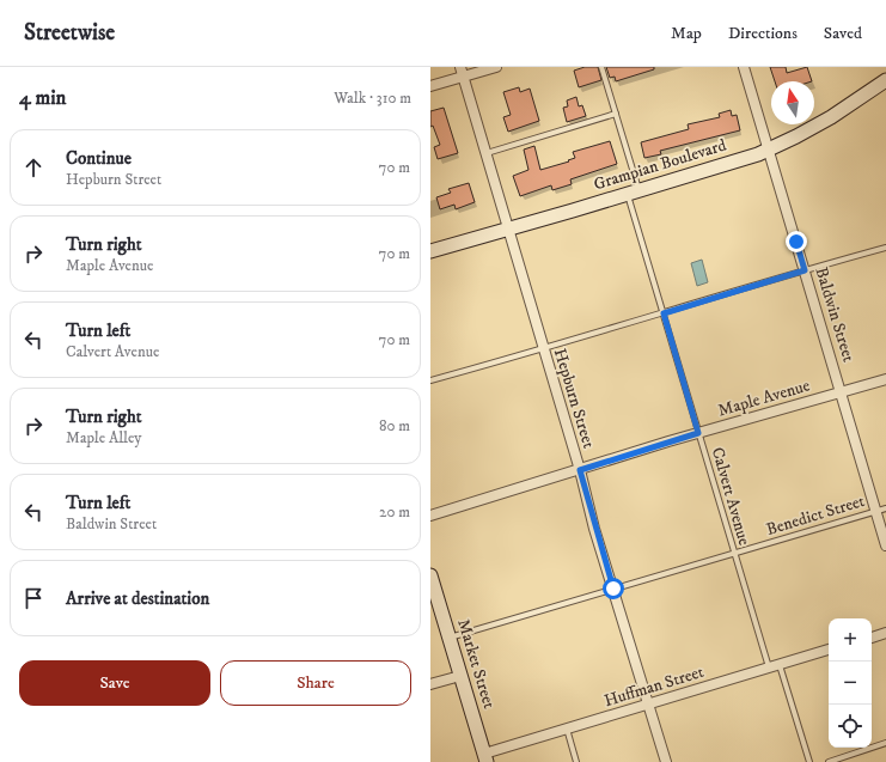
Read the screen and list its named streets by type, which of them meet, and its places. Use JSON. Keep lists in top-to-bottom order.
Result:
{
  "streets": {
    "street": [
      "Grampian Boulevard",
      "Baldwin Street",
      "Hepburn Street",
      "Maple Avenue",
      "Market Street",
      "Huffman Street"
    ],
    "lane": ["Calvert Avenue", "Benedict Street"]
  },
  "crossings": [
    ["Grampian Boulevard", "Baldwin Street"],
    ["Grampian Boulevard", "Hepburn Street"],
    ["Grampian Boulevard", "Calvert Avenue"],
    ["Baldwin Street", "Maple Avenue"],
    ["Baldwin Street", "Benedict Street"],
    ["Hepburn Street", "Maple Avenue"],
    ["Hepburn Street", "Benedict Street"],
    ["Hepburn Street", "Huffman Street"],
    ["Maple Avenue", "Calvert Avenue"],
    ["Calvert Avenue", "Benedict Street"],
    ["Calvert Avenue", "Huffman Street"],
    ["Benedict Street", "Market Street"],
    ["Market Street", "Huffman Street"]
  ],
  "north": "top",
  "page": {
    "header": "Streetwise",
    "nav": ["Map", "Directions", "Saved"],
    "heading": ["4 min", "Walk · 310 m"],
    "list": [
      ["Continue", "Hepburn Street", "70 m"],
      ["Turn right", "Maple Avenue", "70 m"],
      ["Turn left", "Calvert Avenue", "70 m"],
      ["Turn right", "Maple Alley", "80 m"],
      ["Turn left", "Baldwin Street", "20 m"],
      "Arrive at destination"
    ],
    "map_buttons": ["+", "−"],
    "buttons": ["Save", "Share"]
  }
}
